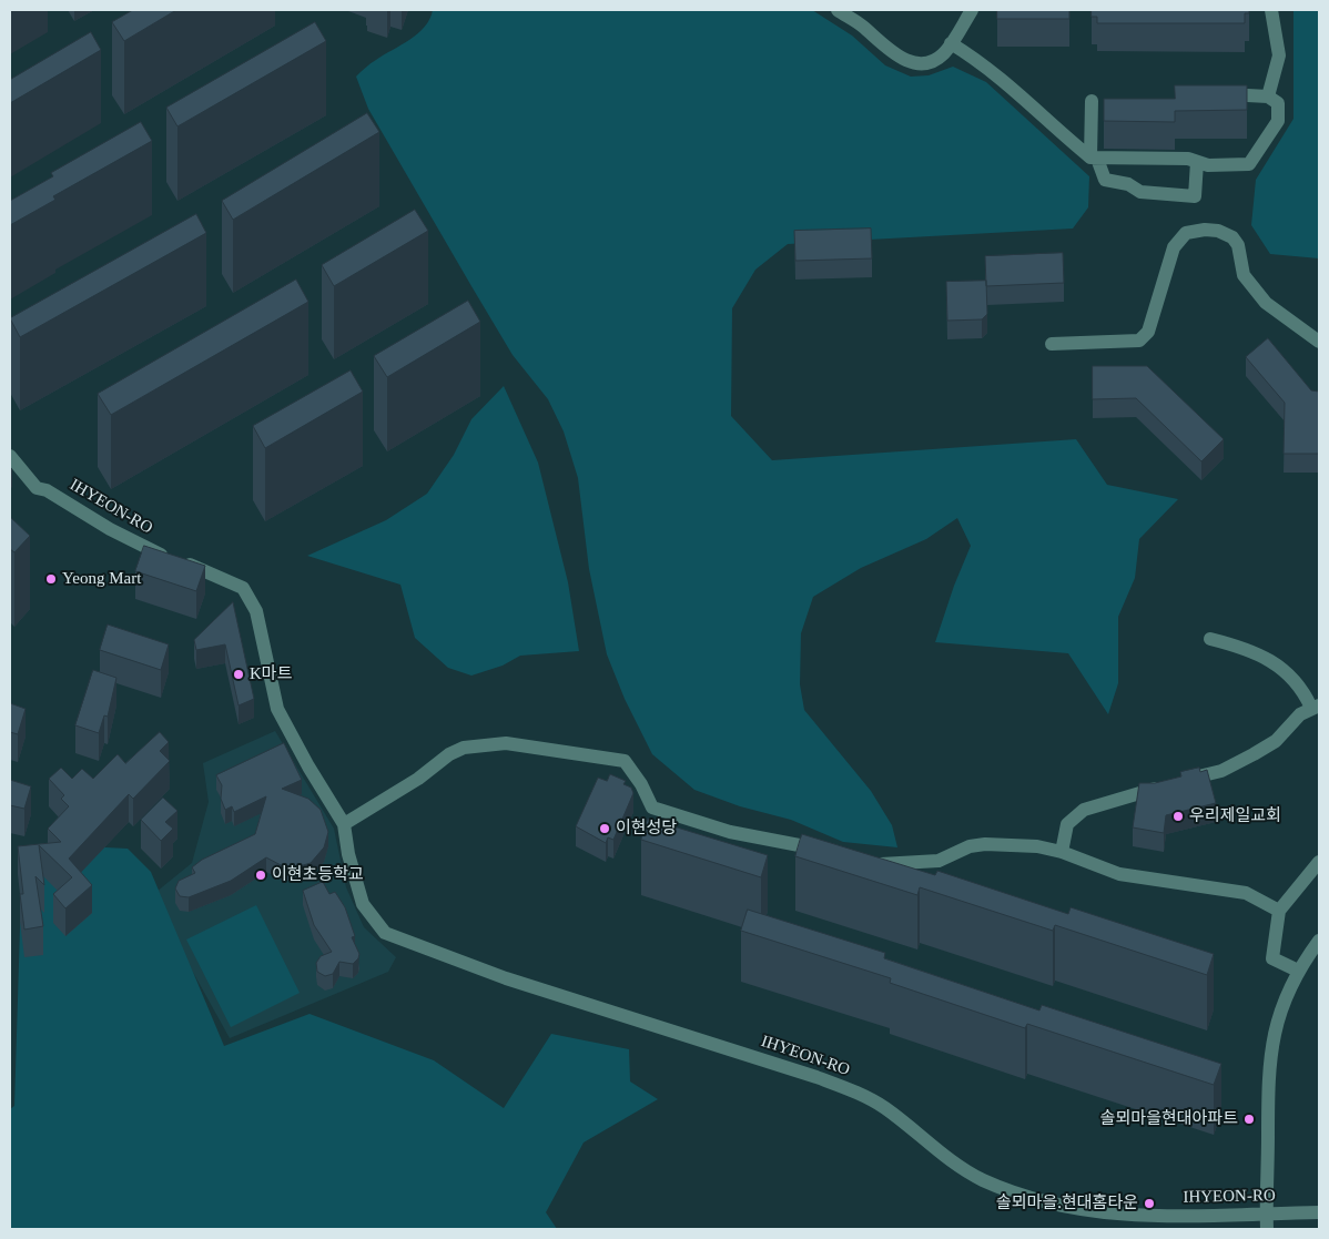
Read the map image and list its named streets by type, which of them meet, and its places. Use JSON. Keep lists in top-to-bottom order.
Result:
{
  "streets": {
    "street": ["IHYEON-RO"]
  },
  "places": [
    "Yeong Mart",
    "K마트",
    "우리제일교회",
    "이현성당",
    "이현초등학교",
    "솔뫼마을현대아파트",
    "솔뫼마을.현대홈타운"
  ]
}
